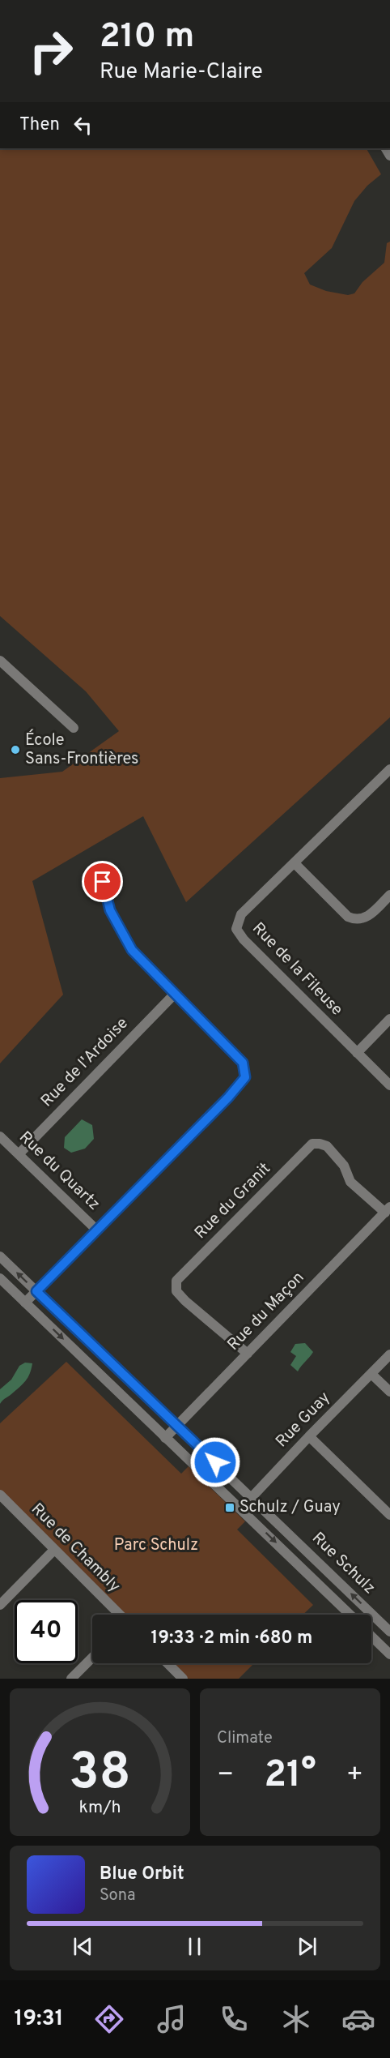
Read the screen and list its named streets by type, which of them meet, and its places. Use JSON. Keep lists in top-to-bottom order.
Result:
{
  "streets": {
    "street": [
      "Rue de la Fileuse",
      "Rue de l'Ardoise",
      "Rue du Quartz",
      "Rue du Granit",
      "Rue du Maçon",
      "Rue Guay",
      "Rue de Chambly",
      "Rue Schulz"
    ]
  },
  "crossings": [
    ["Rue de l'Ardoise", "Rue du Quartz"],
    ["Rue du Granit", "Rue du Maçon"],
    ["Rue du Maçon", "Rue Schulz"],
    ["Rue Guay", "Rue Schulz"]
  ],
  "parks": ["Parc Schulz"],
  "places": {
    "other": ["École Sans-Frontières"],
    "transit": ["Schulz / Guay"]
  },
  "page": {
    "turn": ["210 m", "Rue Marie-Claire"],
    "then": "Then",
    "limit": "40",
    "trip": "19:33 · 2 min · 680 m",
    "tile": "Climate",
    "heat": ["−", "21°", "+"],
    "song": ["Blue Orbit", "Sona"],
    "tabs": "19:31",
    "gauge": ["38", "km/h"]
  }
}
